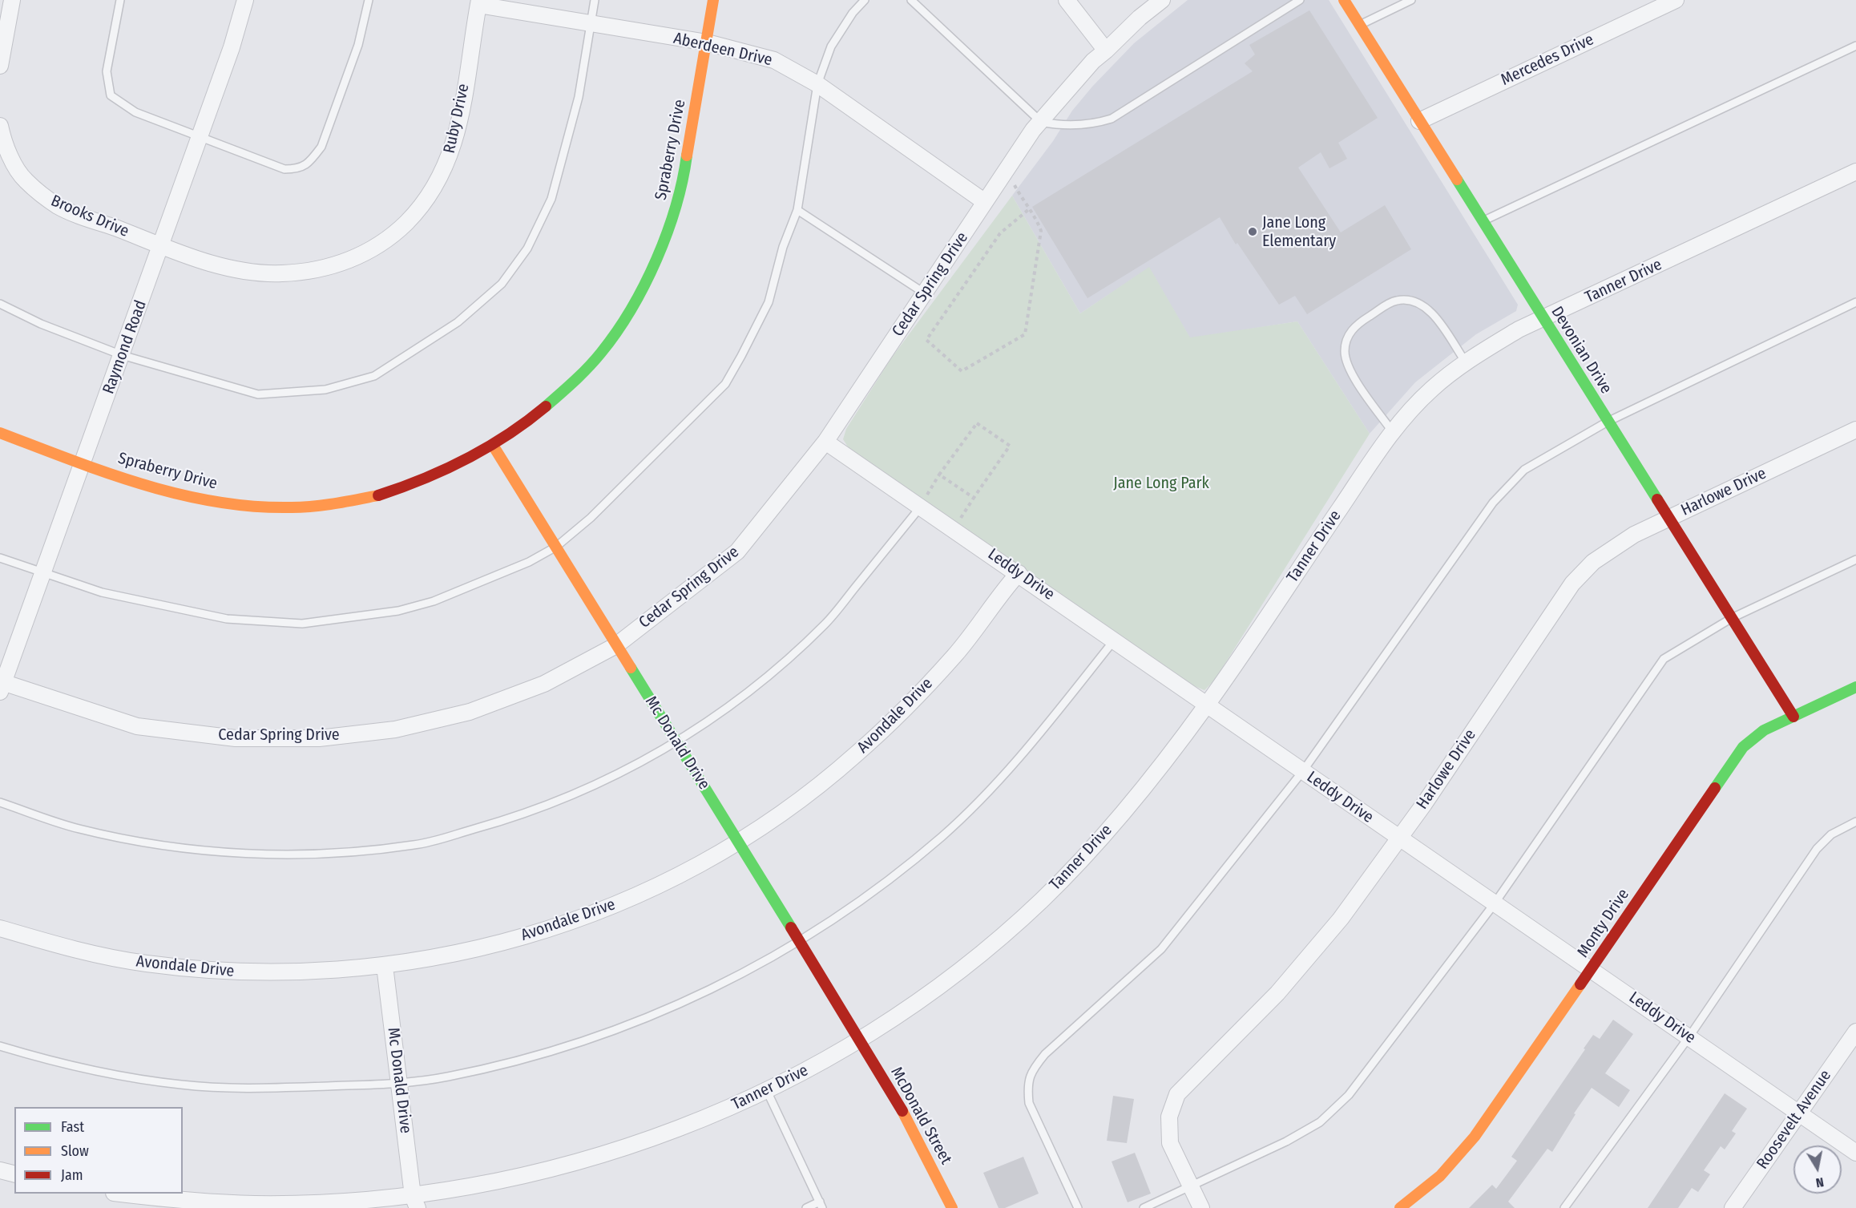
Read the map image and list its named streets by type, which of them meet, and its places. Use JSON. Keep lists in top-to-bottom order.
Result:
{
  "streets": {
    "street": [
      "Aberdeen Drive",
      "Mercedes Drive",
      "Ruby Drive",
      "Spraberry Drive",
      "Brooks Drive",
      "Tanner Drive",
      "Cedar Spring Drive",
      "Raymond Road",
      "Devonian Drive",
      "Harlowe Drive",
      "Leddy Drive",
      "Avondale Drive",
      "Mc Donald Drive",
      "Monty Drive",
      "McDonald Street",
      "Roosevelt Avenue"
    ]
  },
  "crossings": [
    ["Aberdeen Drive", "Ruby Drive"],
    ["Aberdeen Drive", "Spraberry Drive"],
    ["Aberdeen Drive", "Cedar Spring Drive"],
    ["Mercedes Drive", "Devonian Drive"],
    ["Ruby Drive", "Brooks Drive"],
    ["Ruby Drive", "Raymond Road"],
    ["Spraberry Drive", "Raymond Road"],
    ["Spraberry Drive", "Mc Donald Drive"],
    ["Brooks Drive", "Raymond Road"],
    ["Tanner Drive", "Devonian Drive"],
    ["Tanner Drive", "Leddy Drive"],
    ["Tanner Drive", "Mc Donald Drive"],
    ["Tanner Drive", "McDonald Street"],
    ["Cedar Spring Drive", "Raymond Road"],
    ["Cedar Spring Drive", "Leddy Drive"],
    ["Cedar Spring Drive", "Mc Donald Drive"],
    ["Devonian Drive", "Harlowe Drive"],
    ["Devonian Drive", "Monty Drive"],
    ["Harlowe Drive", "Leddy Drive"],
    ["Leddy Drive", "Avondale Drive"],
    ["Leddy Drive", "Monty Drive"],
    ["Leddy Drive", "Roosevelt Avenue"],
    ["Avondale Drive", "Mc Donald Drive"],
    ["Mc Donald Drive", "McDonald Street"]
  ],
  "parks": ["Jane Long Park"],
  "places": ["Jane Long Elementary"],
  "legend": ["Fast", "Slow", "Jam"],
  "north": "bottom"
}
